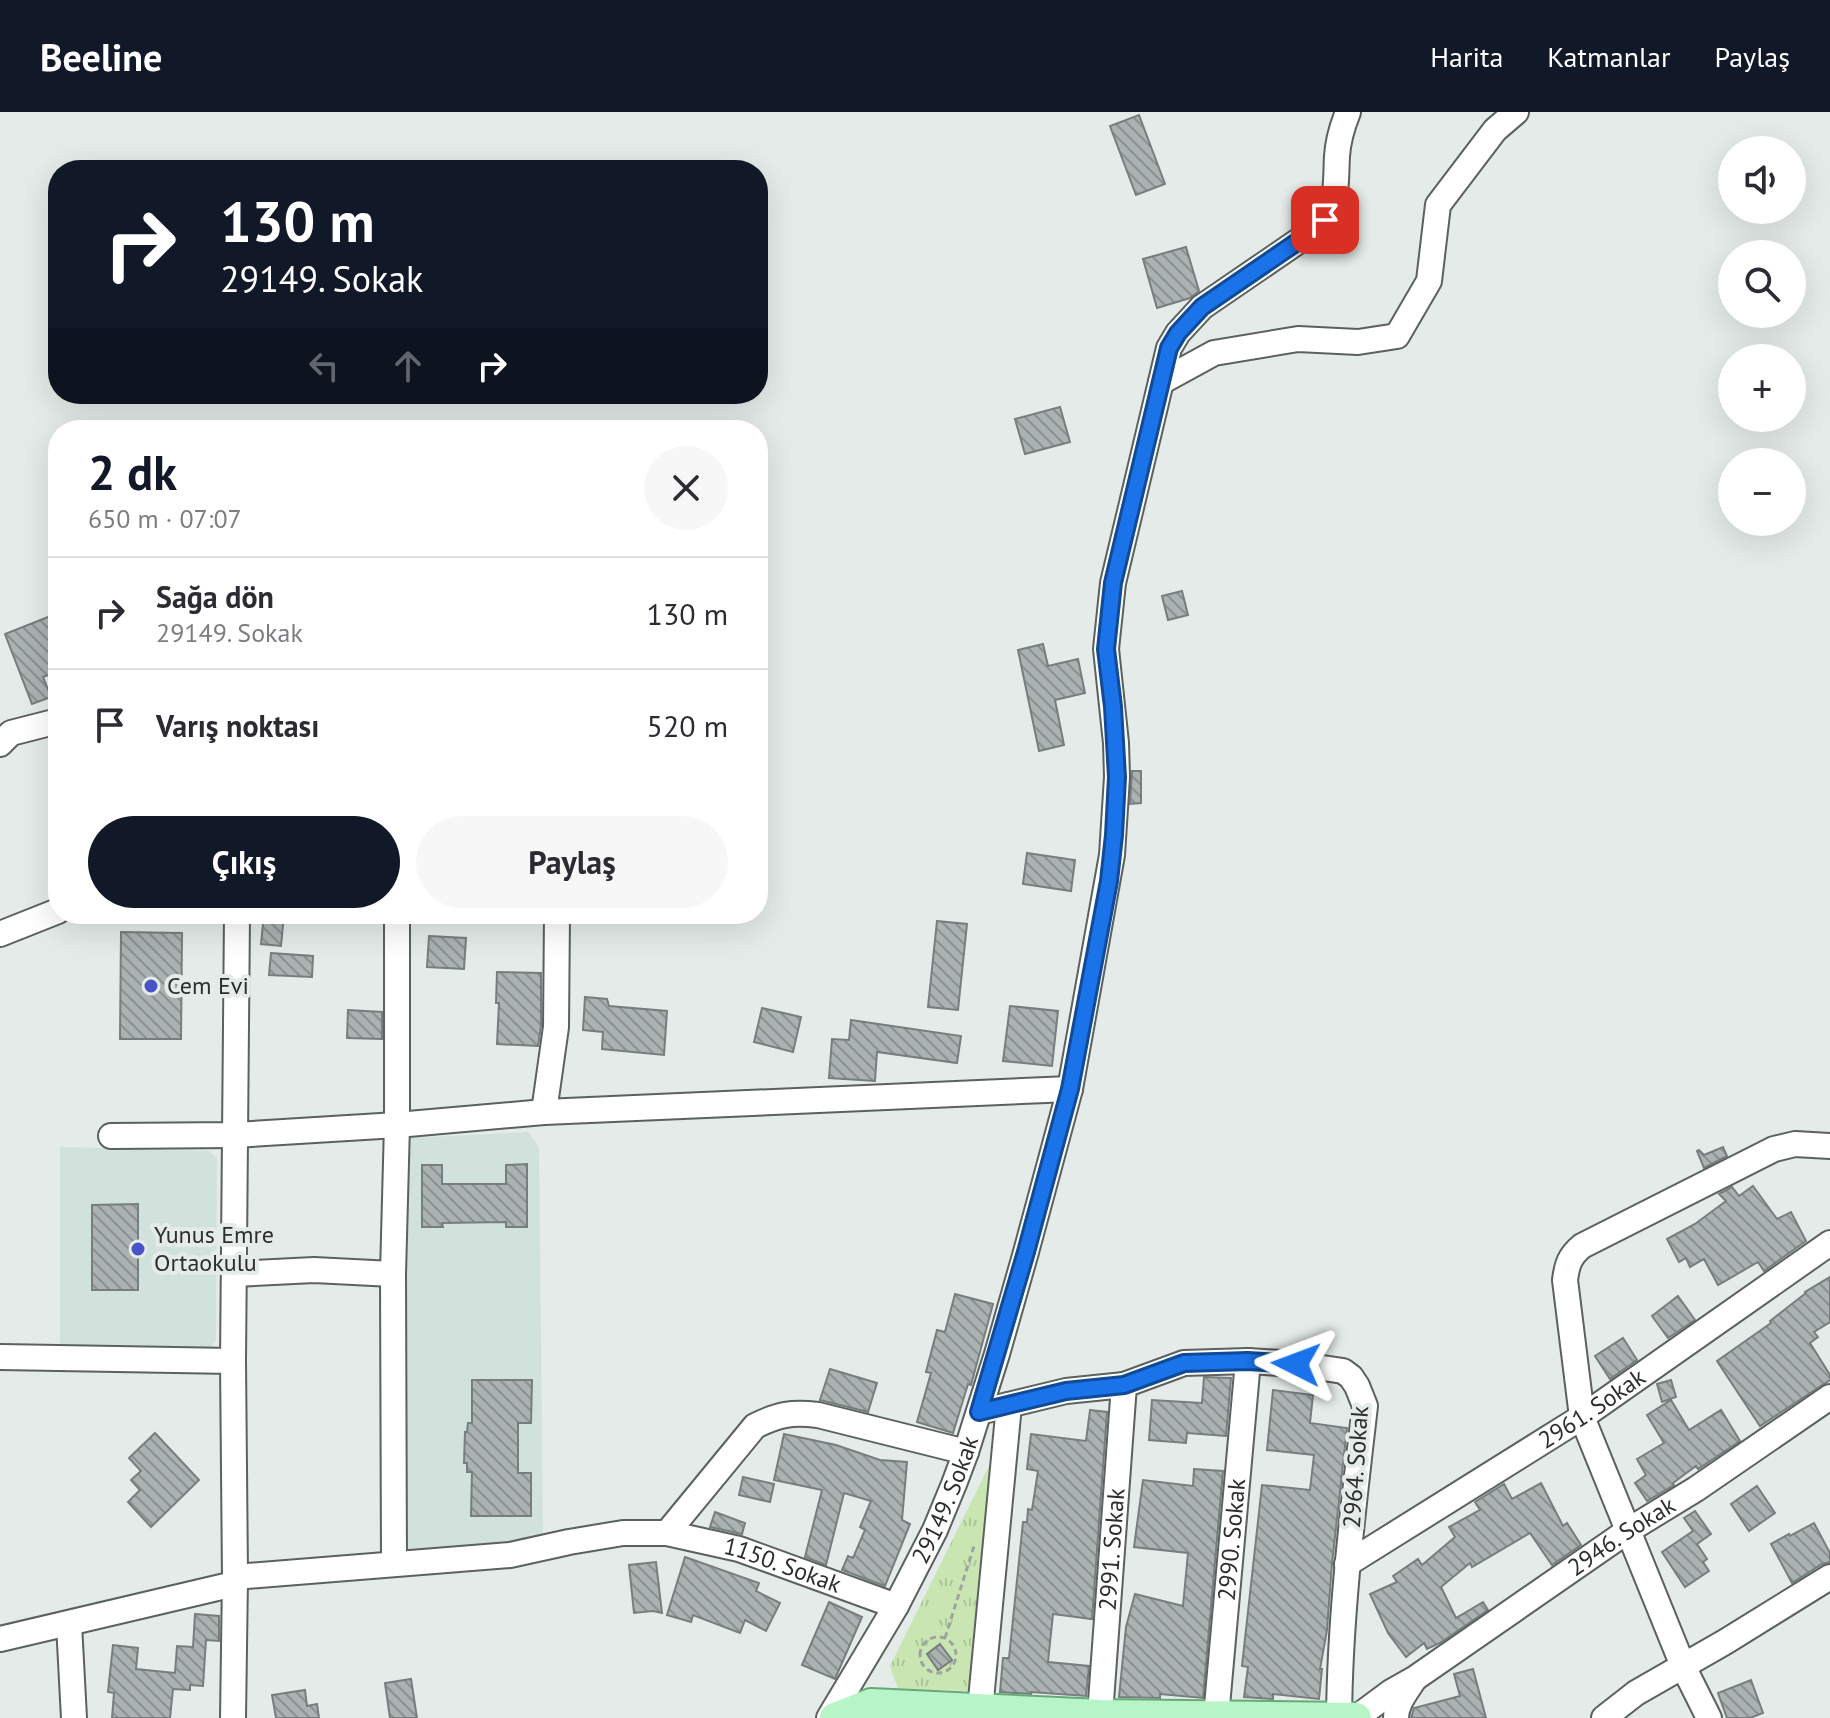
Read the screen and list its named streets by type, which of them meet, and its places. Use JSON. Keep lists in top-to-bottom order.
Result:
{
  "streets": {
    "street": [
      "2961. Sokak",
      "2964. Sokak",
      "29149. Sokak",
      "2946. Sokak",
      "2990. Sokak",
      "2991. Sokak",
      "1150. Sokak"
    ]
  },
  "crossings": [
    ["2961. Sokak", "2964. Sokak"],
    ["2964. Sokak", "29149. Sokak"],
    ["2964. Sokak", "2990. Sokak"],
    ["2964. Sokak", "2991. Sokak"],
    ["29149. Sokak", "1150. Sokak"]
  ],
  "places": ["Cem Evi", "Yunus Emre Ortaokulu"],
  "page": {
    "header": "Beeline",
    "nav": ["Harita", "Katmanlar", "Paylaş"],
    "map_buttons": ["+", "−"],
    "turn": ["130 m", "29149. Sokak"],
    "heading": ["2 dk", "650 m · 07:07"],
    "list": [
      {
        "name": "Sağa dön",
        "note": "29149. Sokak",
        "value": "130 m"
      },
      {
        "name": "Varış noktası",
        "value": "520 m"
      }
    ],
    "buttons": ["Çıkış", "Paylaş"]
  }
}
